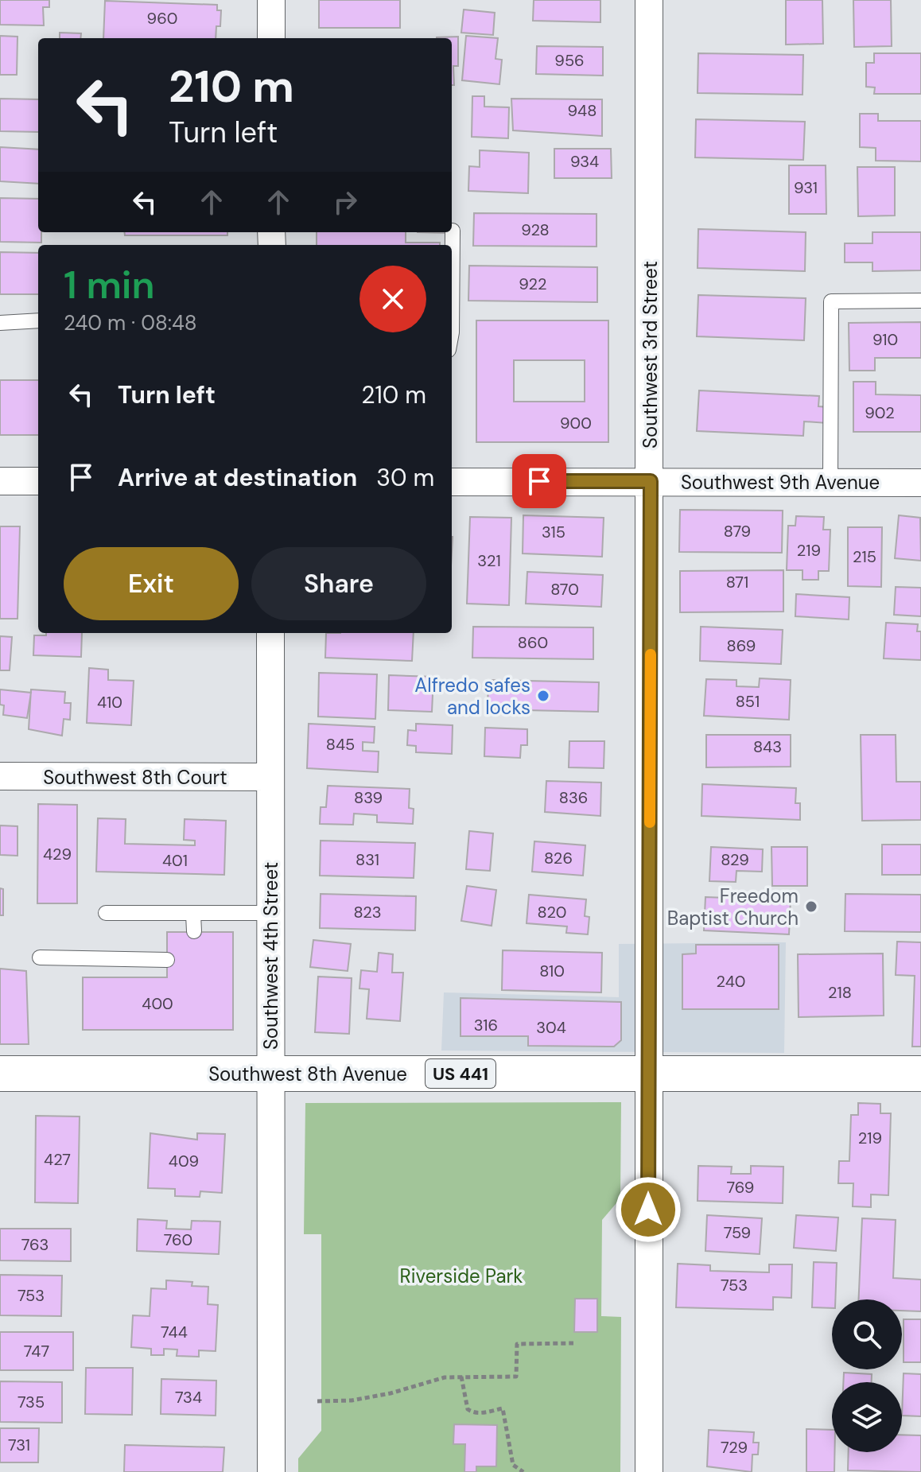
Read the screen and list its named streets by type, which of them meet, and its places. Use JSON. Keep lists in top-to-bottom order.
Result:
{
  "streets": {
    "main road": ["Southwest 8th Avenue", "US 441"],
    "street": [
      "Southwest 3rd Street",
      "Southwest 9th Avenue",
      "Southwest 8th Court",
      "Southwest 4th Street"
    ]
  },
  "crossings": [
    ["Southwest 3rd Street", "Southwest 9th Avenue"],
    ["Southwest 3rd Street", "Southwest 8th Avenue"],
    ["Southwest 8th Court", "Southwest 4th Street"],
    ["Southwest 4th Street", "Southwest 8th Avenue"]
  ],
  "parks": ["Riverside Park"],
  "places": ["Alfredo safes and locks", "Freedom Baptist Church"],
  "house_numbers": [
    "960",
    "956",
    "948",
    "934",
    "931",
    "928",
    "922",
    "910",
    "902",
    "900",
    "879",
    "315",
    "219",
    "215",
    "321",
    "871",
    "870",
    "860",
    "869",
    "851",
    "410",
    "845",
    "843",
    "839",
    "836",
    "429",
    "826",
    "831",
    "829",
    "401",
    "823",
    "820",
    "810",
    "240",
    "218",
    "400",
    "316",
    "304",
    "219",
    "427",
    "409",
    "769",
    "759",
    "760",
    "763",
    "753",
    "753",
    "744",
    "747",
    "734",
    "735",
    "731",
    "729"
  ],
  "page": {
    "turn": ["210 m", "Turn left"],
    "heading": ["1 min", "240 m · 08:48"],
    "list": [
      {
        "name": "Turn left",
        "value": "210 m"
      },
      {
        "name": "Arrive at destination",
        "value": "30 m"
      }
    ],
    "buttons": ["Exit", "Share"]
  }
}
